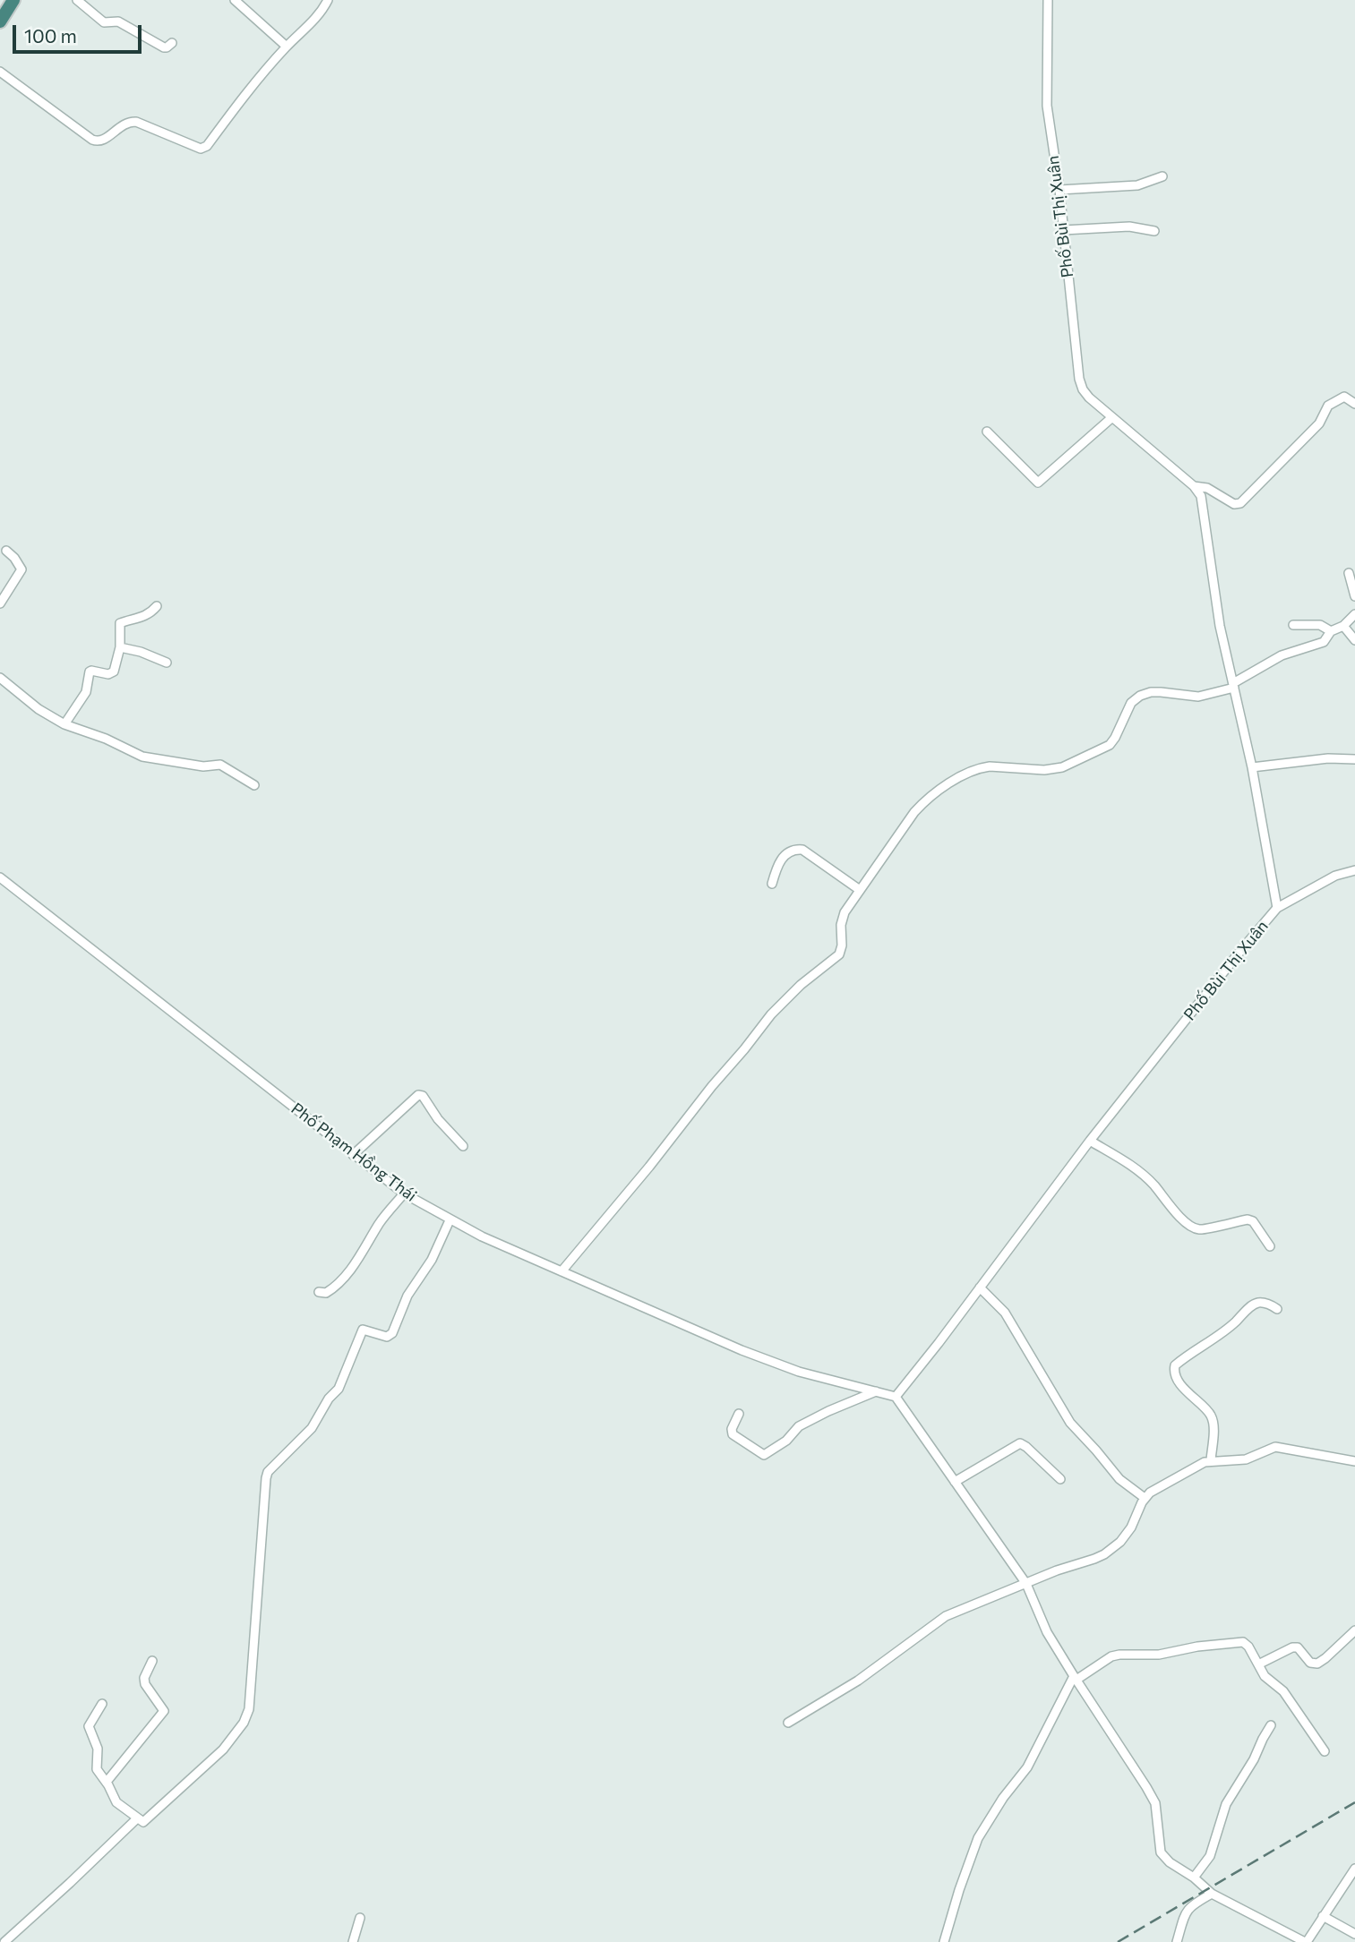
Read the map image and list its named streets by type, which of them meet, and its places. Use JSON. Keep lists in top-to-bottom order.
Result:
{
  "streets": {
    "street": ["Phố Bùi Thị Xuân", "Phố Phạm Hồng Thái"]
  },
  "crossings": [
    ["Phố Bùi Thị Xuân", "Phố Phạm Hồng Thái"]
  ],
  "scale_bar": "100 m"
}
